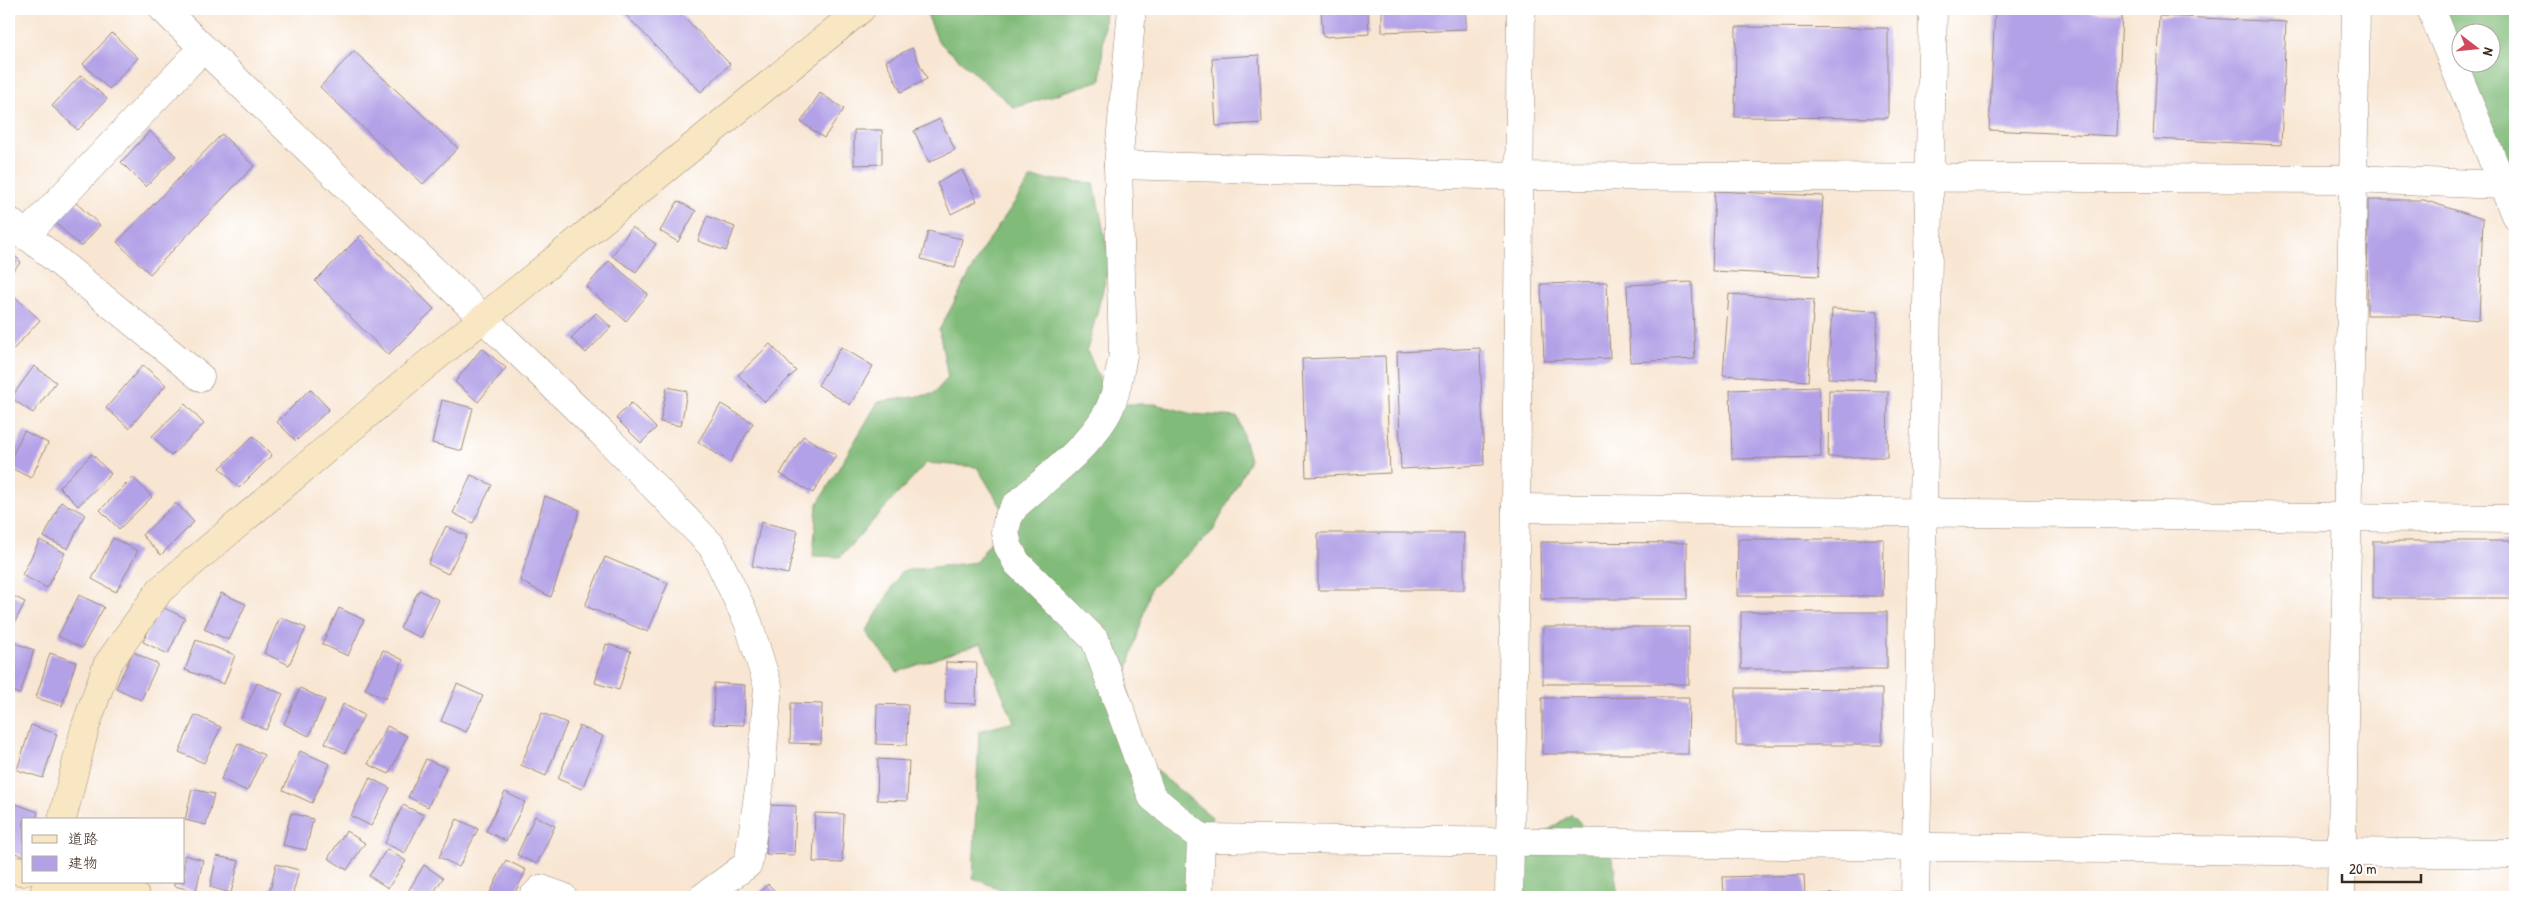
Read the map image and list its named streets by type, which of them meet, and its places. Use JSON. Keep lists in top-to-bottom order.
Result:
{
  "legend": ["道路", "建物"],
  "scale_bar": "20 m",
  "north": "right"
}
